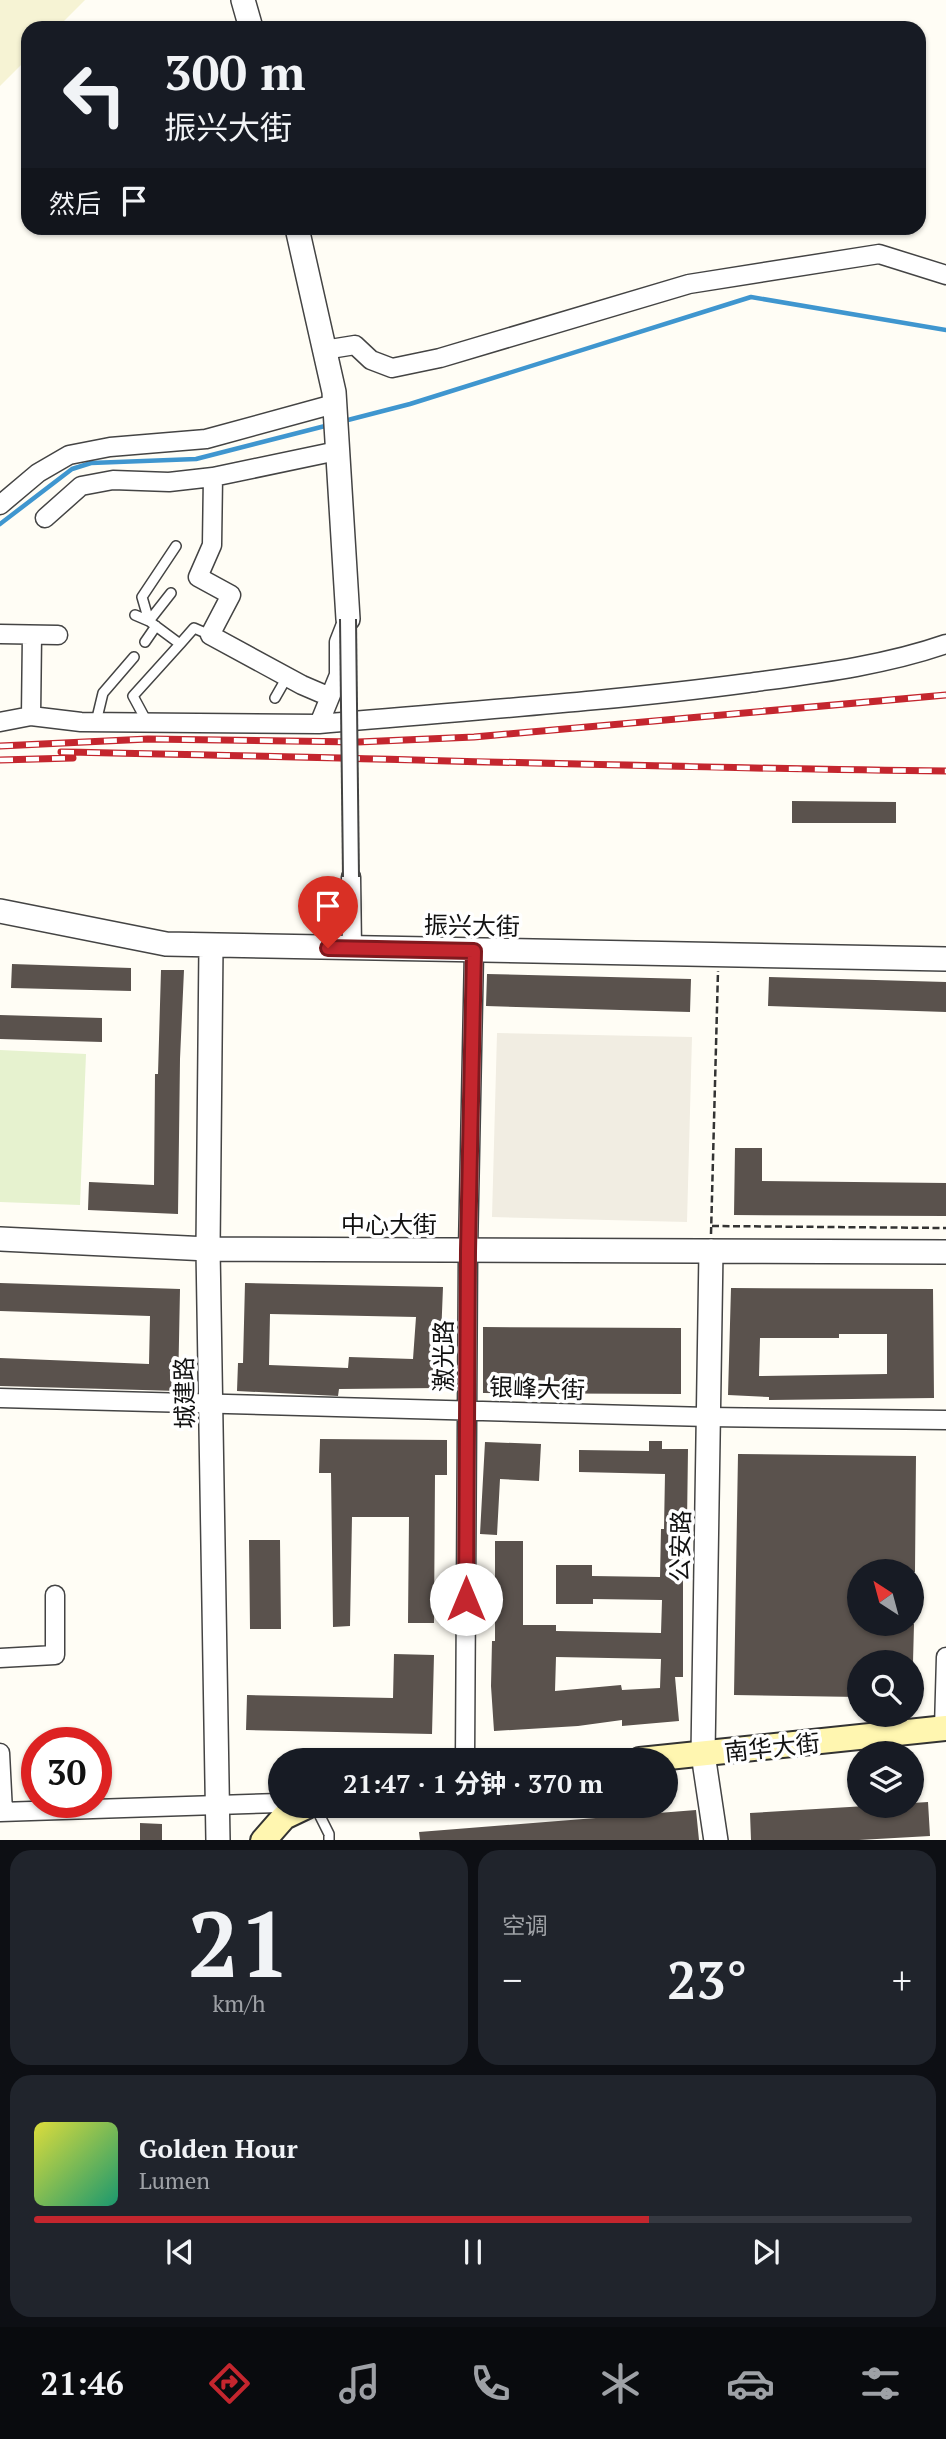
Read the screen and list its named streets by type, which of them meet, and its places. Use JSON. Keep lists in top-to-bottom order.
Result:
{
  "streets": {
    "main road": ["南华大街"],
    "street": [
      "振兴大街",
      "中心大街",
      "激光路",
      "银峰大街",
      "城建路",
      "公安路"
    ]
  },
  "crossings": [
    ["振兴大街", "激光路"],
    ["振兴大街", "城建路"],
    ["中心大街", "激光路"],
    ["中心大街", "城建路"],
    ["中心大街", "公安路"],
    ["激光路", "银峰大街"],
    ["银峰大街", "城建路"],
    ["银峰大街", "公安路"],
    ["公安路", "南华大街"]
  ],
  "north": "top left",
  "page": {
    "turn": ["300 m", "振兴大街"],
    "then": "然后",
    "limit": "30",
    "trip": "21:47 · 1 分钟 · 370 m",
    "tile": [
      ["21", "km/h"],
      "空调"
    ],
    "heat": ["−", "23°", "+"],
    "song": ["Golden Hour", "Lumen"],
    "tabs": "21:46"
  }
}
